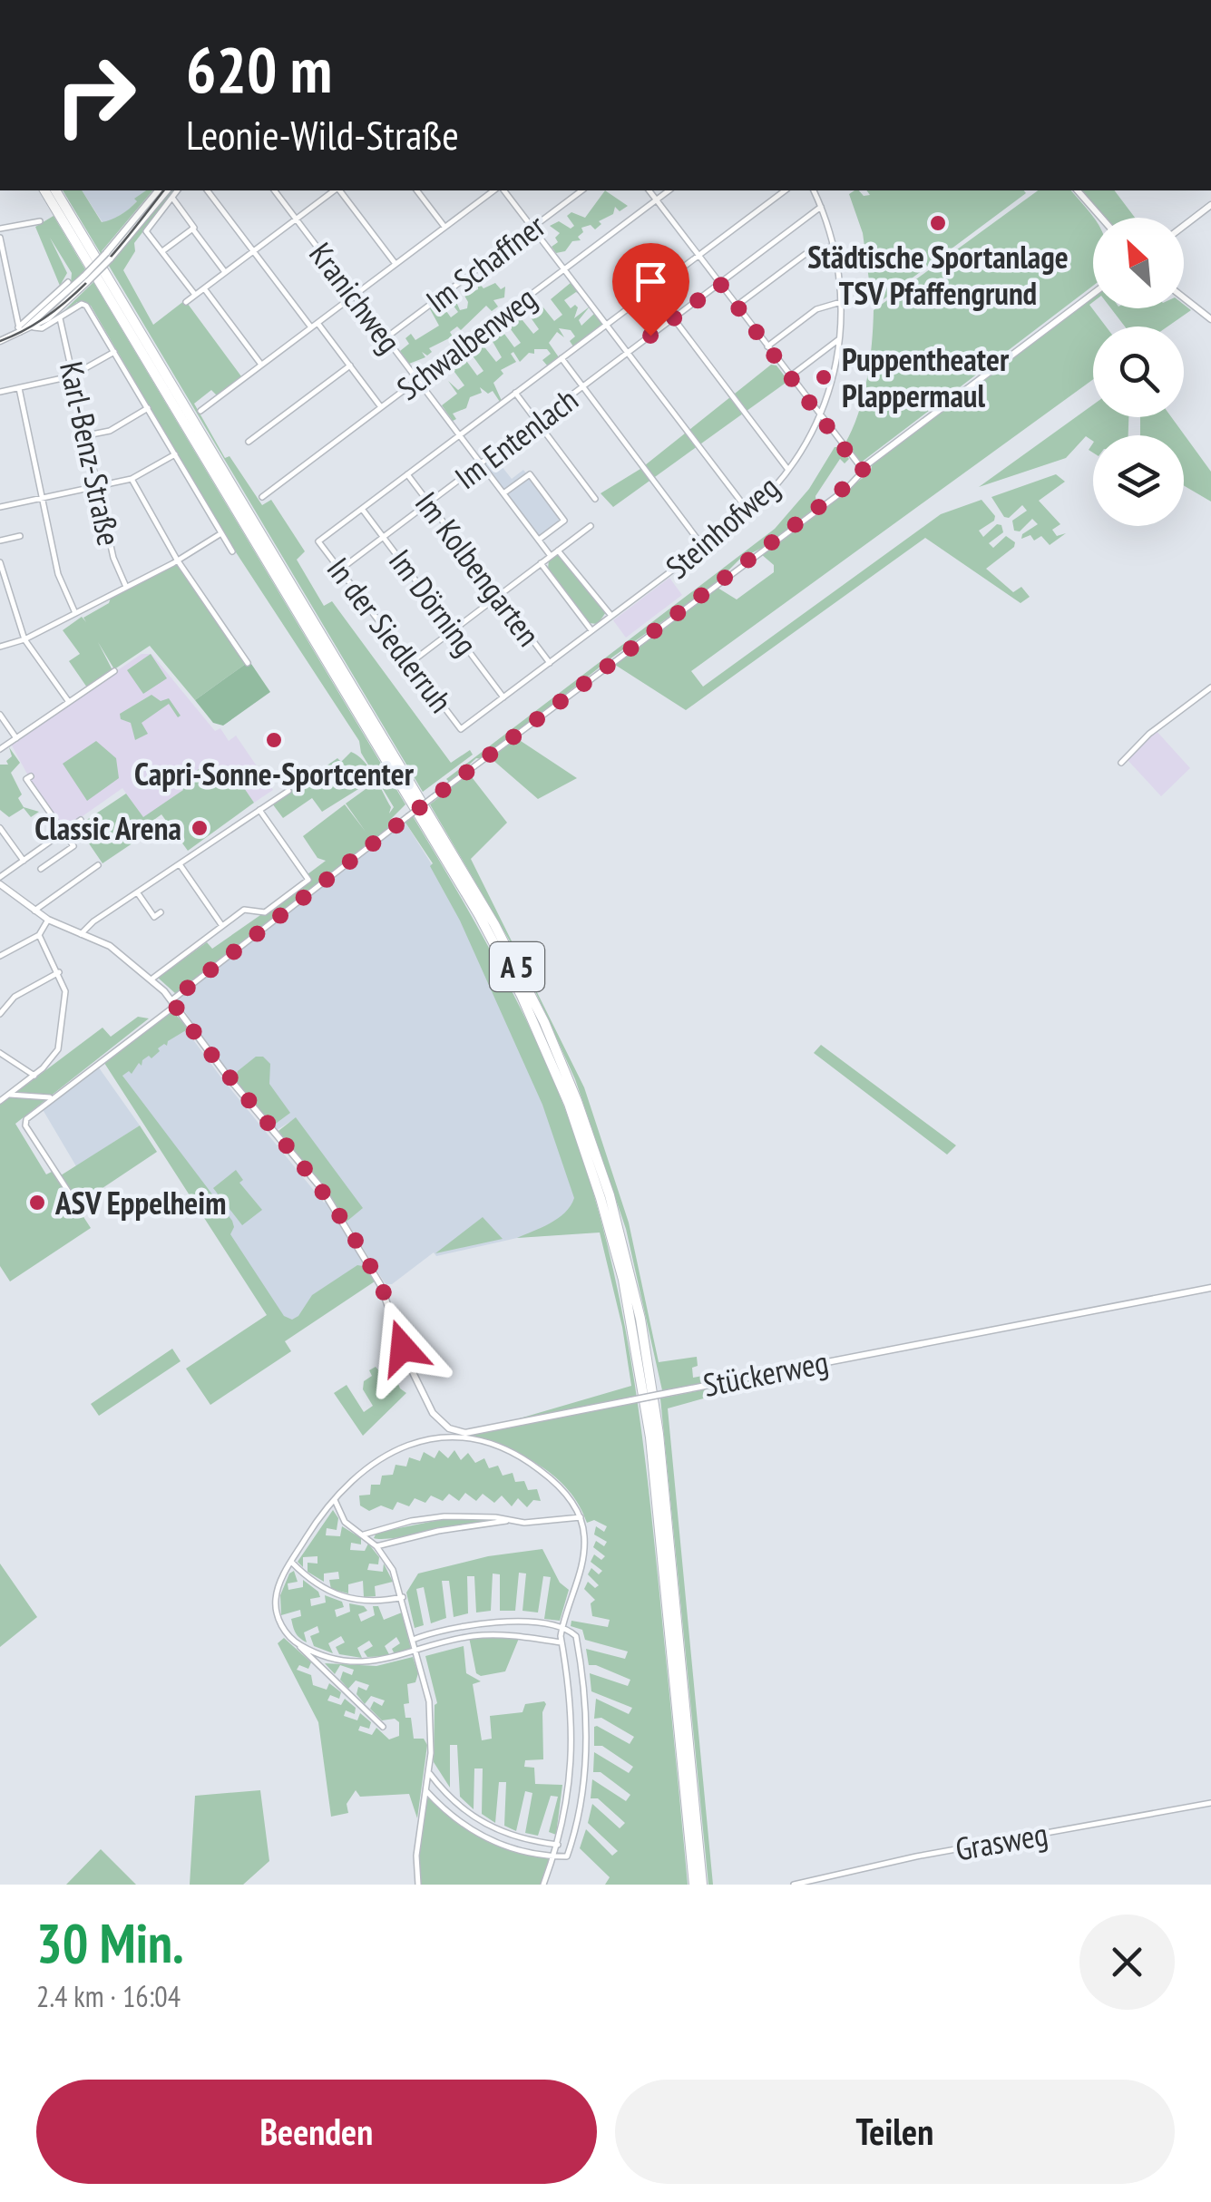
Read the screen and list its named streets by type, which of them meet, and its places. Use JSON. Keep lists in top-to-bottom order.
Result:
{
  "streets": {
    "highway": ["A 5"],
    "street": [
      "Im Schaffner",
      "Kranichweg",
      "Schwalbenweg",
      "Im Entenlach",
      "Karl-Benz-Straße",
      "Steinhofweg",
      "Im Kolbengarten",
      "Im Dörning",
      "In der Siedlerruh",
      "Stückerweg",
      "Grasweg"
    ]
  },
  "crossings": [
    ["Im Schaffner", "Kranichweg"],
    ["Kranichweg", "Schwalbenweg"],
    ["Kranichweg", "Im Entenlach"],
    ["Im Entenlach", "Steinhofweg"],
    ["Im Entenlach", "Im Kolbengarten"],
    ["Im Entenlach", "Im Dörning"],
    ["Im Entenlach", "In der Siedlerruh"],
    ["Steinhofweg", "Im Kolbengarten"],
    ["Steinhofweg", "Im Dörning"],
    ["Steinhofweg", "In der Siedlerruh"],
    ["Im Dörning", "In der Siedlerruh"]
  ],
  "places": [
    "Städtische Sportanlage TSV Pfaffengrund",
    "Puppentheater Plappermaul",
    "Capri-Sonne-Sportcenter",
    "Classic Arena",
    "ASV Eppelheim"
  ],
  "north": "top left",
  "page": {
    "turn": ["620 m", "Leonie-Wild-Straße"],
    "heading": ["30 Min.", "2.4 km · 16:04"],
    "buttons": ["Beenden", "Teilen"]
  }
}
